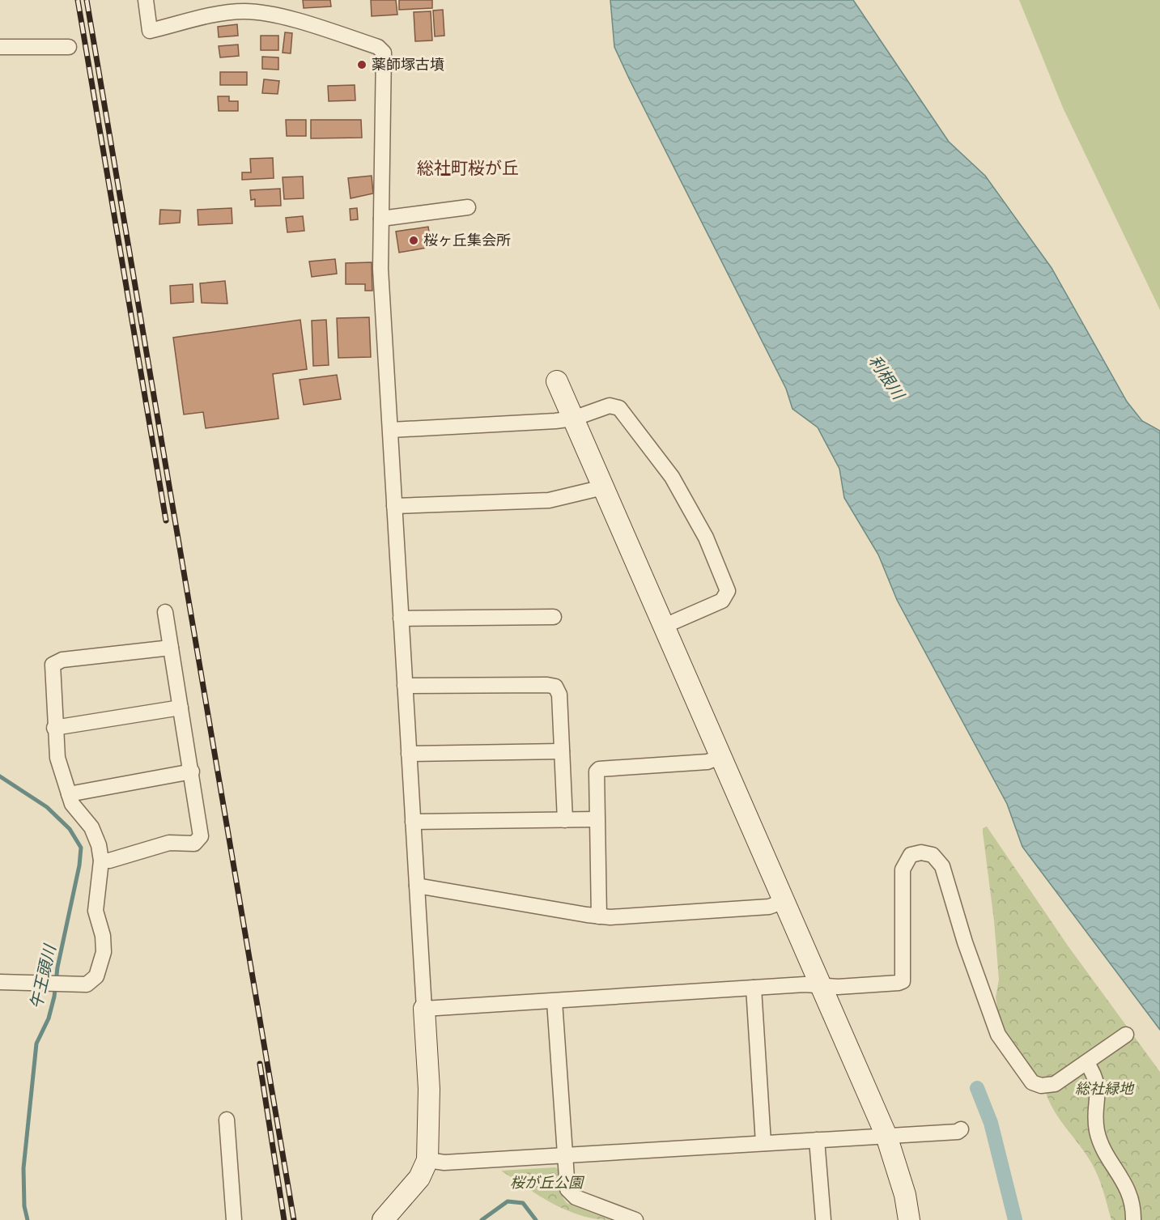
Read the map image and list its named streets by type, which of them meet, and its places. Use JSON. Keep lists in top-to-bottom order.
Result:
{
  "districts": ["総社町桜が丘"],
  "water": ["利根川", "午王頭川"],
  "parks": ["総社緑地", "桜が丘公園"],
  "places": ["薬師塚古墳", "桜ヶ丘集会所"]
}
